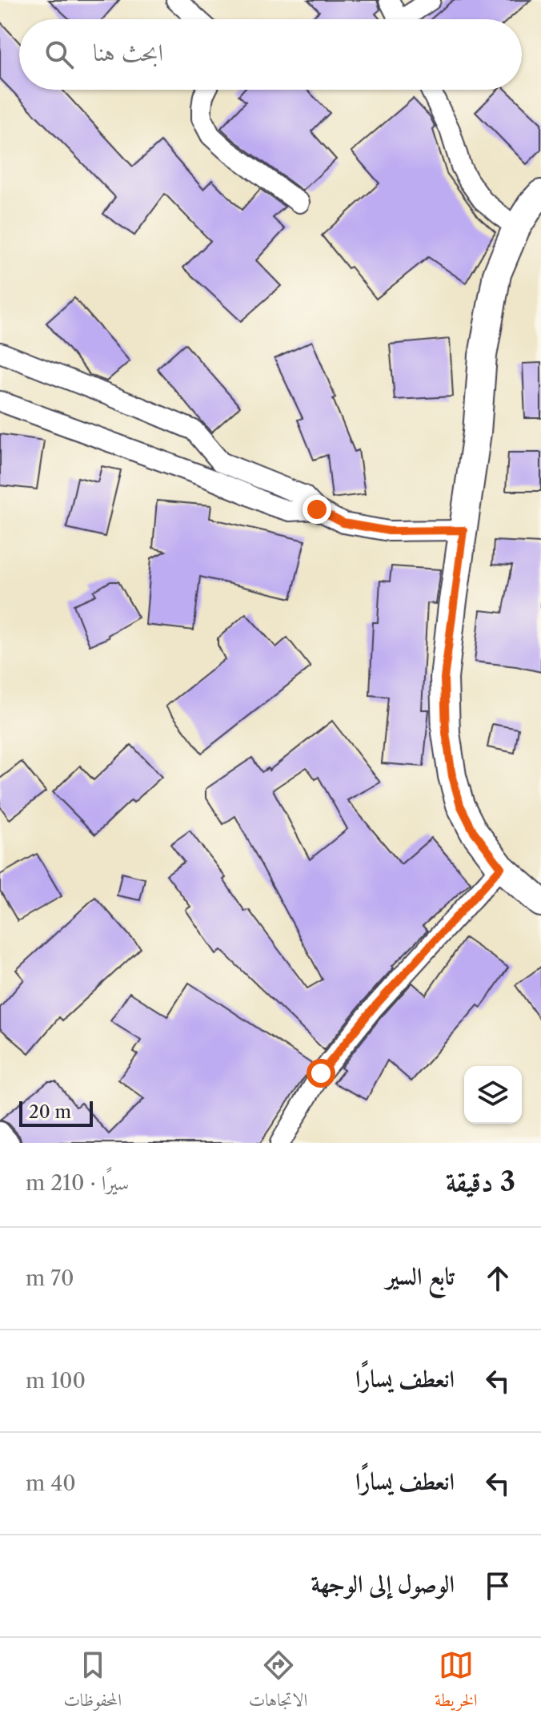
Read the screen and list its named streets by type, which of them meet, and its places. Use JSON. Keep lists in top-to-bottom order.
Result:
{
  "scale_bar": "20 m",
  "page": {
    "search": "ابحث هنا",
    "scale": "20 m",
    "heading": ["3 دقيقة", "سيرًا · 210 m"],
    "list": [
      ["تابع السير", "70 m"],
      ["انعطف يسارًا", "100 m"],
      ["انعطف يسارًا", "40 m"],
      "الوصول إلى الوجهة"
    ],
    "nav": ["الخريطة", "الاتجاهات", "المحفوظات"]
  }
}
